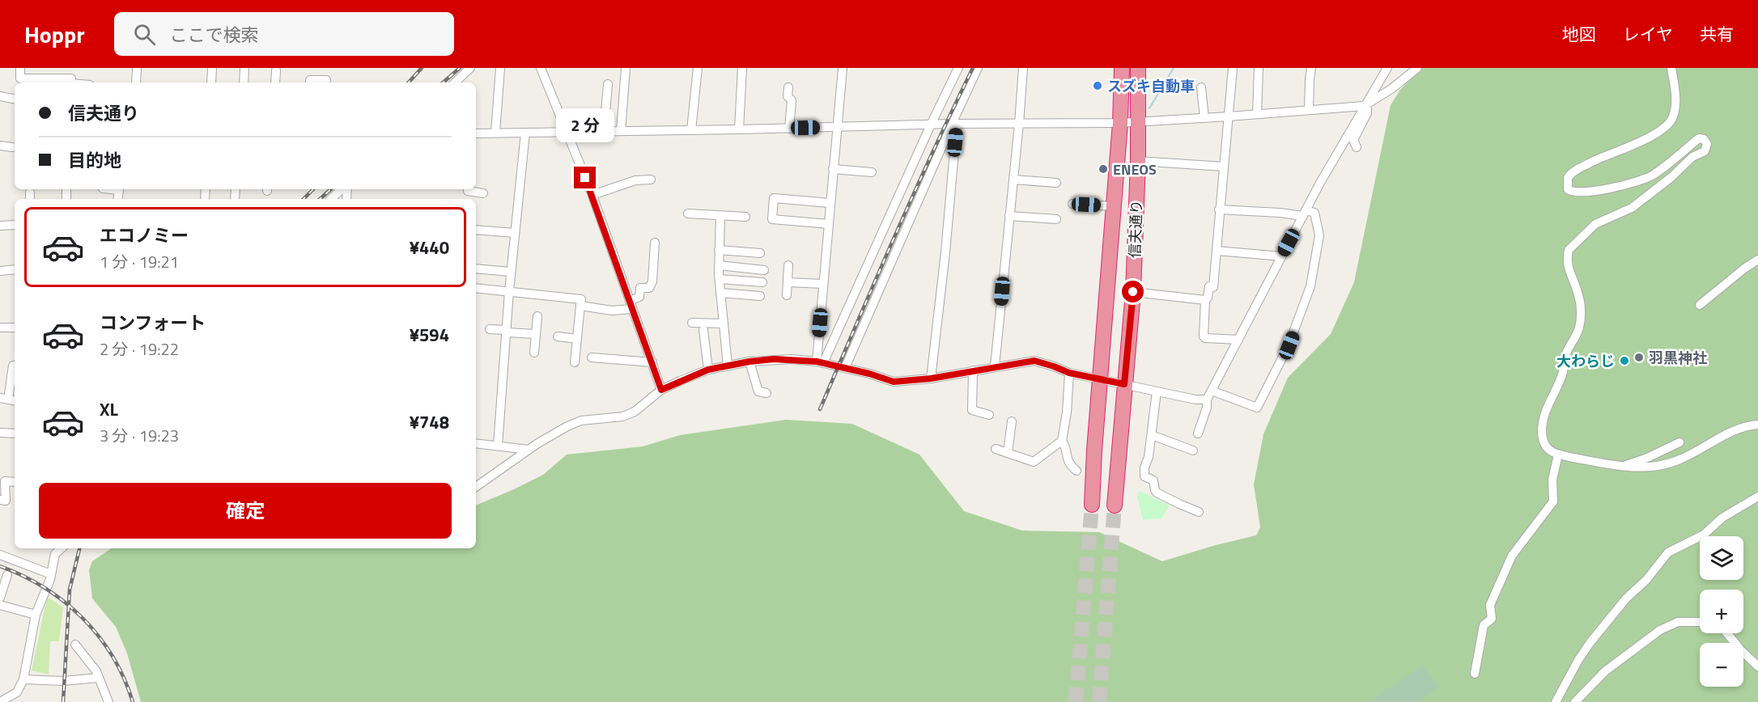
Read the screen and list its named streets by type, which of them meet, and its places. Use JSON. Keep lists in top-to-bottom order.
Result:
{
  "streets": {
    "highway": ["信夫通り"]
  },
  "places": [
    "スズキ自動車",
    "ENEOS",
    "羽黒神社",
    "大わらじ"
  ],
  "page": {
    "header": "Hoppr",
    "search": "ここで検索",
    "nav": ["地図", "レイヤ", "共有"],
    "banner": ["信夫通り", "目的地"],
    "bubble": "2 分",
    "list": [
      {
        "name": "エコノミー",
        "note": "1 分 · 19:21",
        "value": "¥440"
      },
      {
        "name": "コンフォート",
        "note": "2 分 · 19:22",
        "value": "¥594"
      },
      {
        "name": "XL",
        "note": "3 分 · 19:23",
        "value": "¥748"
      }
    ],
    "buttons": "確定",
    "map_buttons": ["+", "−"]
  }
}
